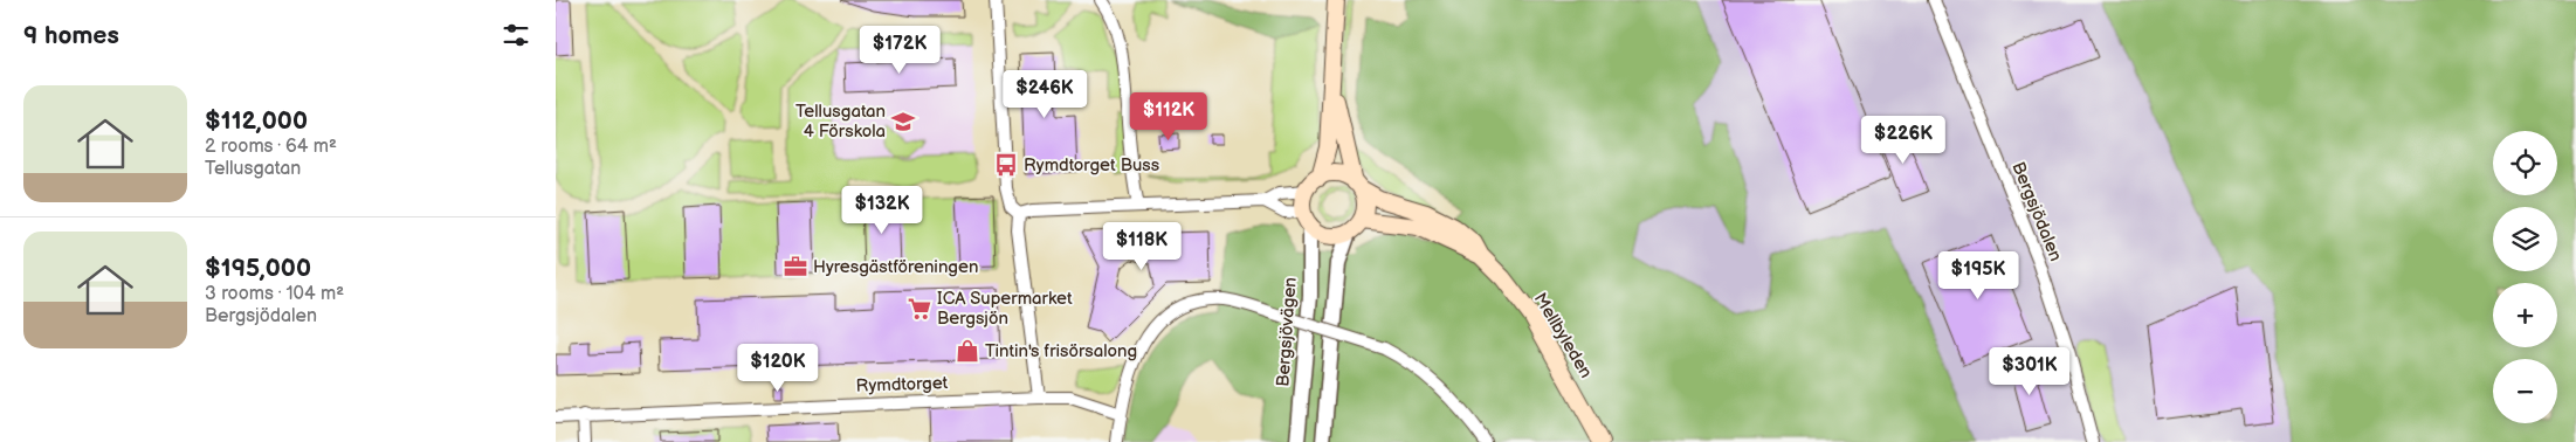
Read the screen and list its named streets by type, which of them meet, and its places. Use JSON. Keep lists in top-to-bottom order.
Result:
{
  "streets": {
    "main road": ["Bergsjövägen", "Mellbyleden"],
    "street": ["Bergsjödalen", "Rymdtorget"]
  },
  "crossings": [
    ["Bergsjövägen", "Mellbyleden"]
  ],
  "places": {
    "school or university": ["Tellusgatan 4 Förskola"],
    "bus stop": ["Rymdtorget Buss"],
    "office": ["Hyresgästföreningen"],
    "supermarket": ["ICA Supermarket Bergsjön"],
    "shop": ["Tintin's frisörsalong"]
  },
  "page": {
    "heading": "9 homes",
    "price": [
      "$172K",
      "$246K",
      "$112K",
      "$226K",
      "$132K",
      "$118K",
      "$195K",
      "$120K",
      "$301K"
    ],
    "list": [
      {
        "name": "$112,000",
        "note": "2 rooms · 64 m² · Tellusgatan"
      },
      {
        "name": "$195,000",
        "note": "3 rooms · 104 m² · Bergsjödalen"
      }
    ],
    "map_buttons": ["+", "−"]
  }
}
